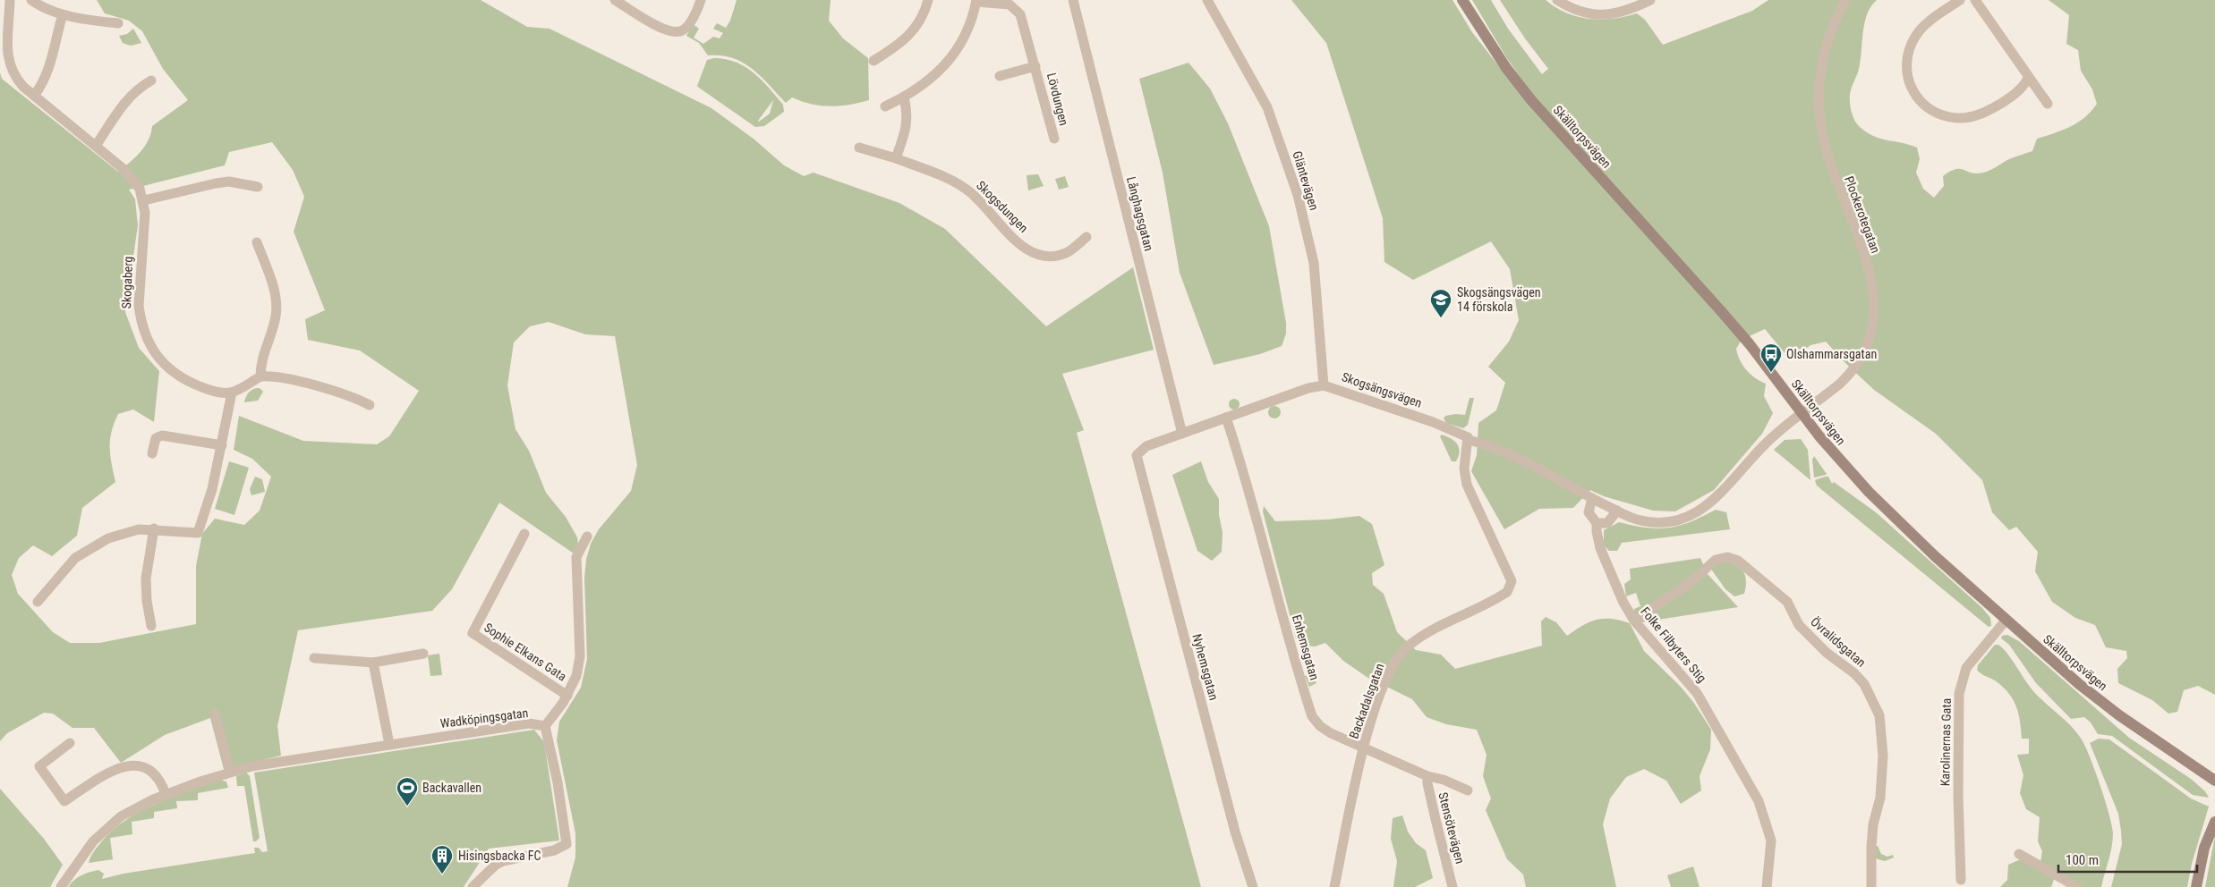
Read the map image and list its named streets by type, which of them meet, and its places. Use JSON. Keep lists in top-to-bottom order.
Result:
{
  "streets": {
    "street": [
      "Lövdungen",
      "Skälltorpsvägen",
      "Gläntevägen",
      "Skogsdungen",
      "Långhagsgatan",
      "Plockerotegatan",
      "Skogaberg",
      "Skogsängsvägen",
      "Övralidsgatan",
      "Folke Filbyters Stig",
      "Enhemsgatan",
      "Sophie Elkans Gata",
      "Nyhemsgatan",
      "Backadalsgatan",
      "Wadköpingsgatan",
      "Karolinernas Gata",
      "Stensötevägen"
    ]
  },
  "crossings": [
    ["Skälltorpsvägen", "Plockerotegatan"],
    ["Skälltorpsvägen", "Karolinernas Gata"],
    ["Gläntevägen", "Skogsängsvägen"],
    ["Långhagsgatan", "Skogsängsvägen"],
    ["Skogsängsvägen", "Enhemsgatan"],
    ["Skogsängsvägen", "Nyhemsgatan"],
    ["Skogsängsvägen", "Backadalsgatan"],
    ["Övralidsgatan", "Folke Filbyters Stig"],
    ["Enhemsgatan", "Backadalsgatan"],
    ["Enhemsgatan", "Stensötevägen"]
  ],
  "places": {
    "school or university": ["Skogsängsvägen 14 förskola"],
    "bus stop": ["Olshammarsgatan"],
    "sports": ["Backavallen"],
    "building": ["Hisingsbacka FC"]
  },
  "scale_bar": "100 m"
}
